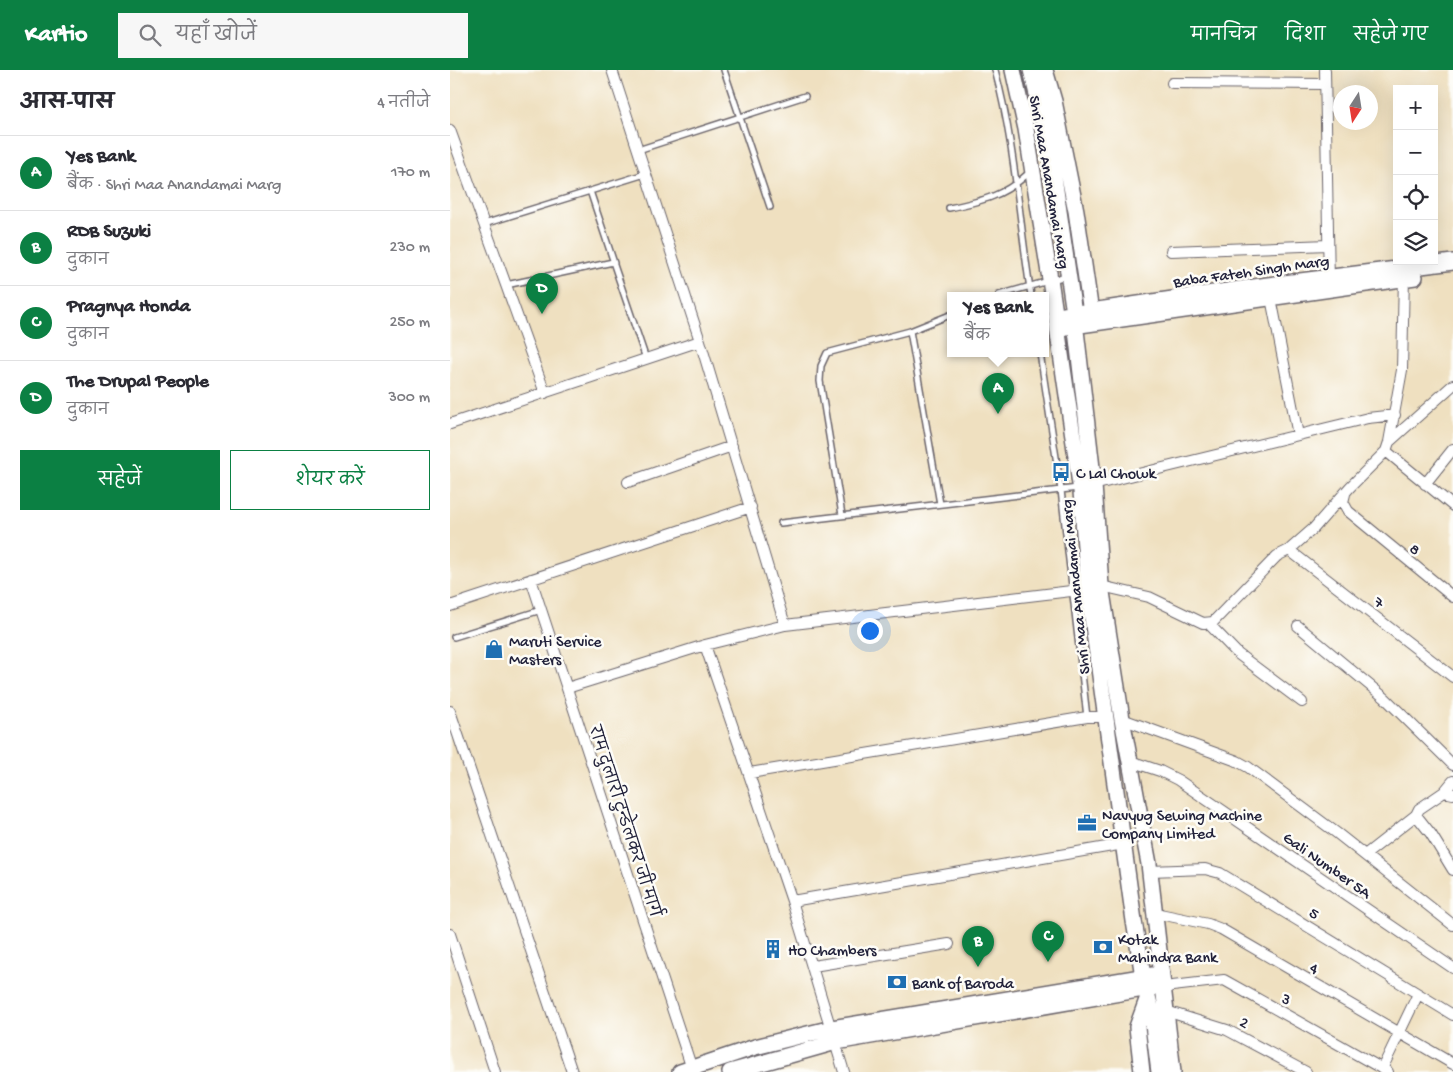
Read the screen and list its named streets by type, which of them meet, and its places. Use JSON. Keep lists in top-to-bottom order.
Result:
{
  "streets": {
    "main road": ["Shri Maa Anandamai Marg", "Baba Fateh Singh Marg"],
    "street": [
      "8",
      "7",
      "राम दुलारी टुन्डेलकर जी मार्ग",
      "Gali Number 5A",
      "5",
      "4",
      "3",
      "2"
    ]
  },
  "crossings": [
    ["Shri Maa Anandamai Marg", "Baba Fateh Singh Marg"],
    ["Shri Maa Anandamai Marg", "Gali Number 5A"],
    ["Shri Maa Anandamai Marg", "5"],
    ["Shri Maa Anandamai Marg", "4"],
    ["Shri Maa Anandamai Marg", "3"],
    ["Shri Maa Anandamai Marg", "2"]
  ],
  "places": {
    "bus stop": ["C Lal Chowk"],
    "shop": ["Maruti Service Masters"],
    "office": ["Navyug Sewing Machine Company Limited"],
    "bank": ["Kotak Mahindra Bank", "Bank of Baroda"],
    "building": ["HO Chambers"]
  },
  "north": "bottom",
  "page": {
    "header": "Kartio",
    "search": "यहाँ खोजें",
    "nav": ["मानचित्र", "दिशा", "सहेजे गए"],
    "heading": ["आस-पास", "4 नतीजे"],
    "map_buttons": ["+", "−"],
    "list": [
      {
        "mark": "A",
        "name": "Yes Bank",
        "note": "बैंक · Shri Maa Anandamai Marg",
        "value": "170 m"
      },
      {
        "mark": "B",
        "name": "RDB Suzuki",
        "note": "दुकान",
        "value": "230 m"
      },
      {
        "mark": "C",
        "name": "Pragnya Honda",
        "note": "दुकान",
        "value": "250 m"
      },
      {
        "mark": "D",
        "name": "The Drupal People",
        "note": "दुकान",
        "value": "300 m"
      }
    ],
    "pins": [
      "D",
      "A",
      "C",
      "B"
    ],
    "popup": ["Yes Bank", "बैंक"],
    "buttons": ["सहेजें", "शेयर करें"]
  }
}
